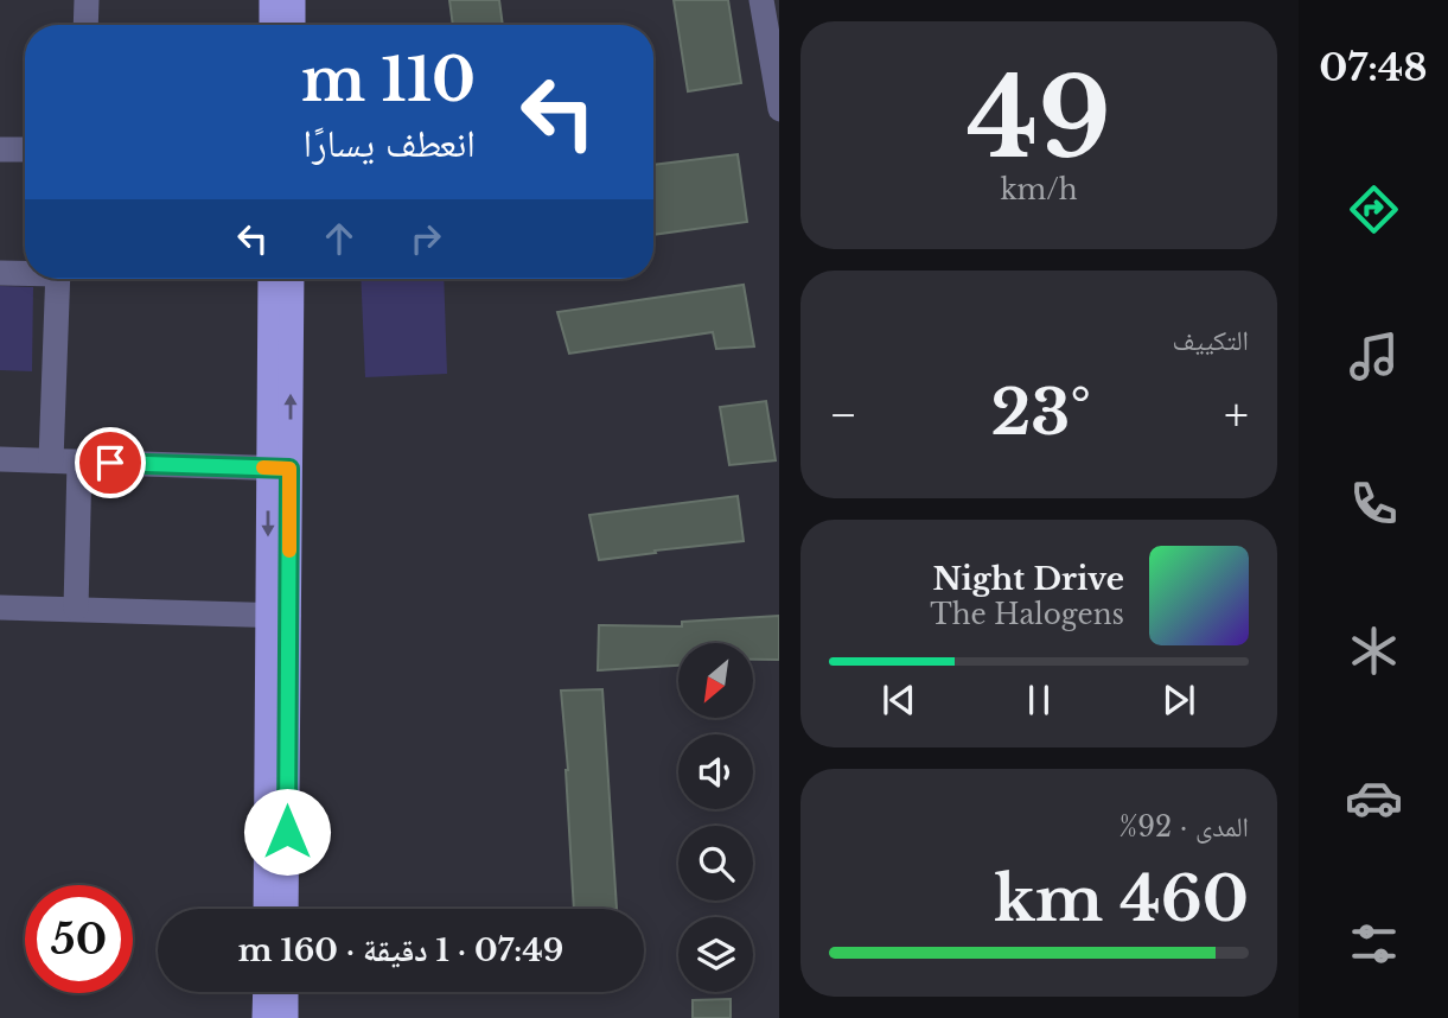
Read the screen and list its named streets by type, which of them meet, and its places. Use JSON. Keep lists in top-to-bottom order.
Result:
{
  "north": "bottom left",
  "page": {
    "tabs": "07:48",
    "tile": [
      ["49", "km/h"],
      "التكييف",
      ["المدى · 92%", "460 km"]
    ],
    "turn": ["110 m", "انعطف يسارًا"],
    "heat": ["−", "23°", "+"],
    "song": ["Night Drive", "The Halogens"],
    "limit": "50",
    "trip": "07:49 · 1 دقيقة · 160 m"
  }
}
